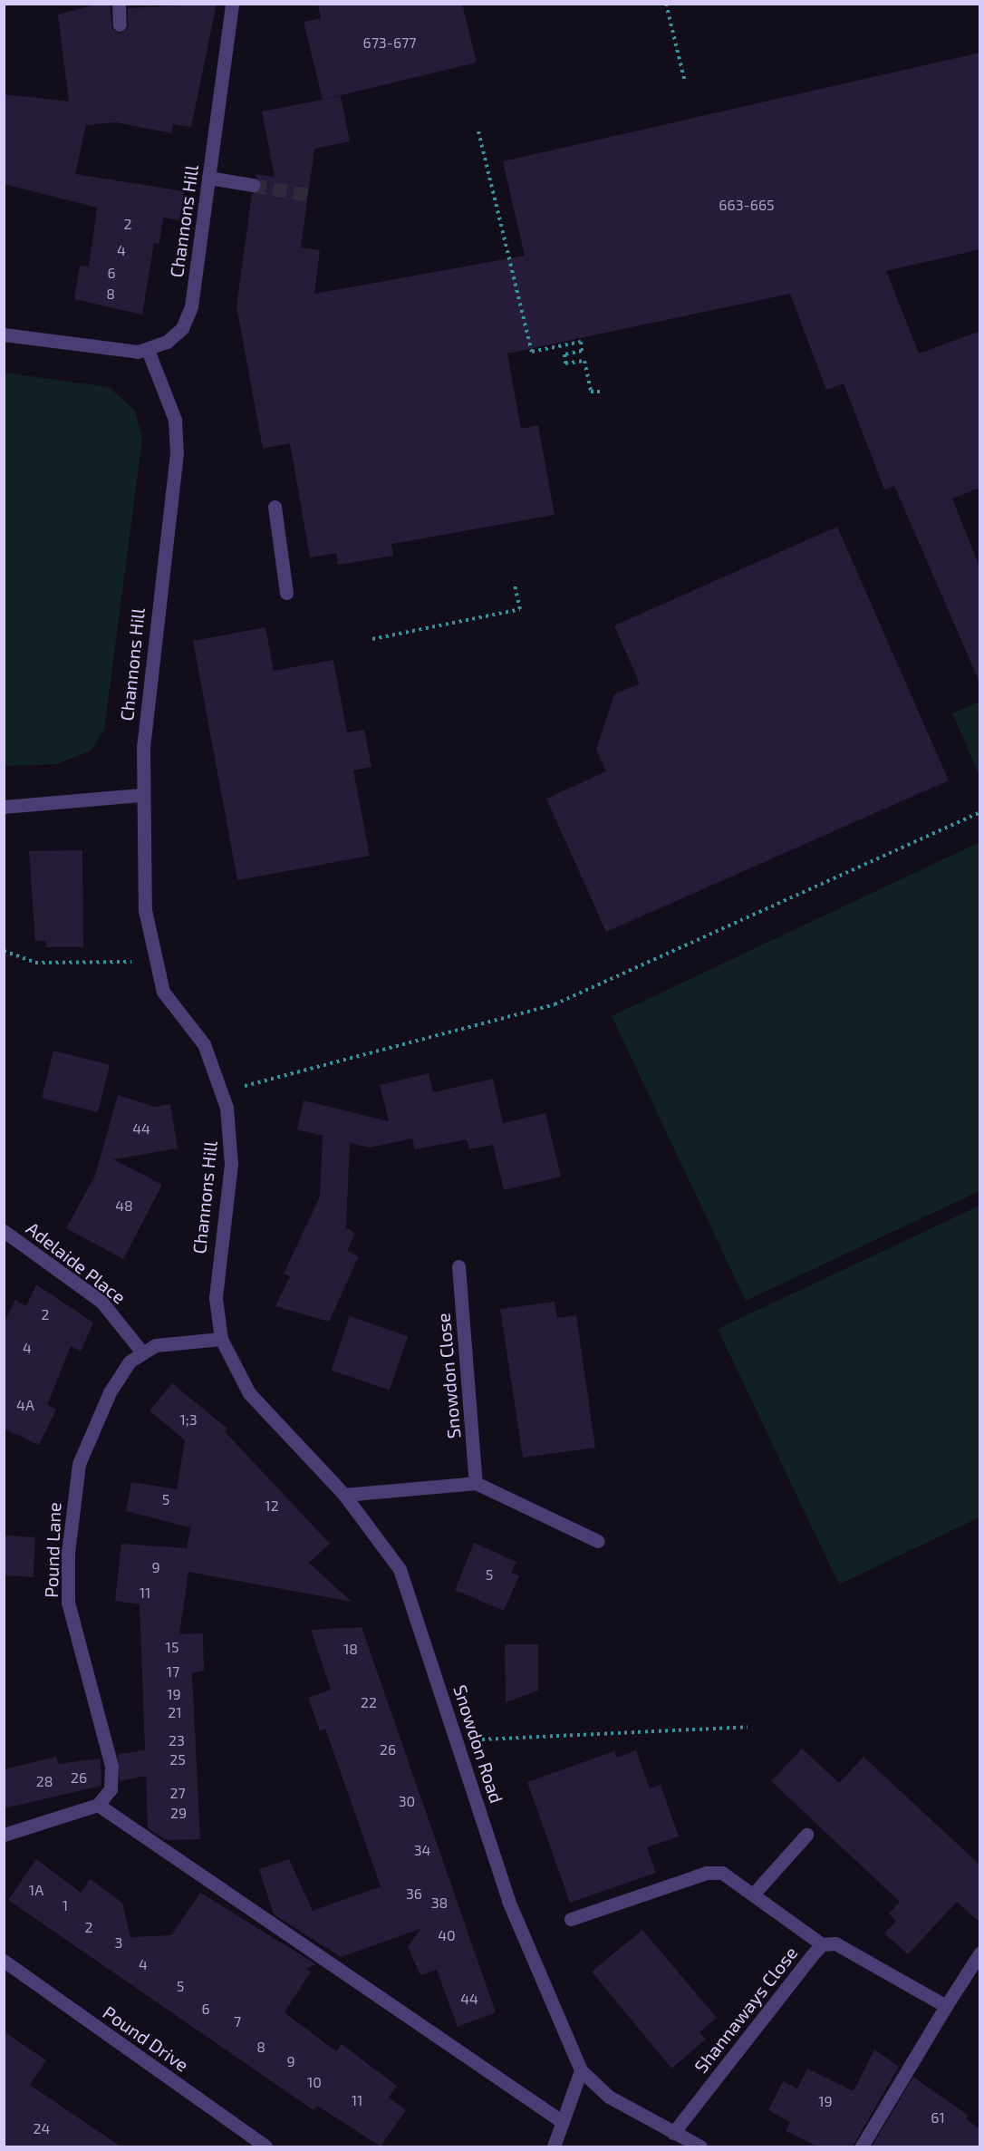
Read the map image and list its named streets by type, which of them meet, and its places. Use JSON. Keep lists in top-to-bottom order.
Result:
{
  "streets": {
    "street": [
      "Channons Hill",
      "Adelaide Place",
      "Snowdon Close",
      "Pound Lane",
      "Snowdon Road",
      "Shannaways Close",
      "Pound Drive"
    ]
  },
  "crossings": [
    ["Channons Hill", "Snowdon Road"],
    ["Adelaide Place", "Pound Lane"],
    ["Snowdon Road", "Shannaways Close"]
  ],
  "house_numbers": [
    "673-677",
    "663-665",
    "2",
    "4",
    "6",
    "8",
    "44",
    "48",
    "2",
    "4",
    "4A",
    "1;3",
    "5",
    "12",
    "9",
    "5",
    "11",
    "15",
    "18",
    "17",
    "19",
    "22",
    "21",
    "23",
    "26",
    "25",
    "26",
    "28",
    "27",
    "30",
    "29",
    "34",
    "1A",
    "36",
    "38",
    "1",
    "2",
    "40",
    "3",
    "4",
    "5",
    "44",
    "6",
    "7",
    "8",
    "9",
    "10",
    "11",
    "19",
    "61",
    "24"
  ]
}
